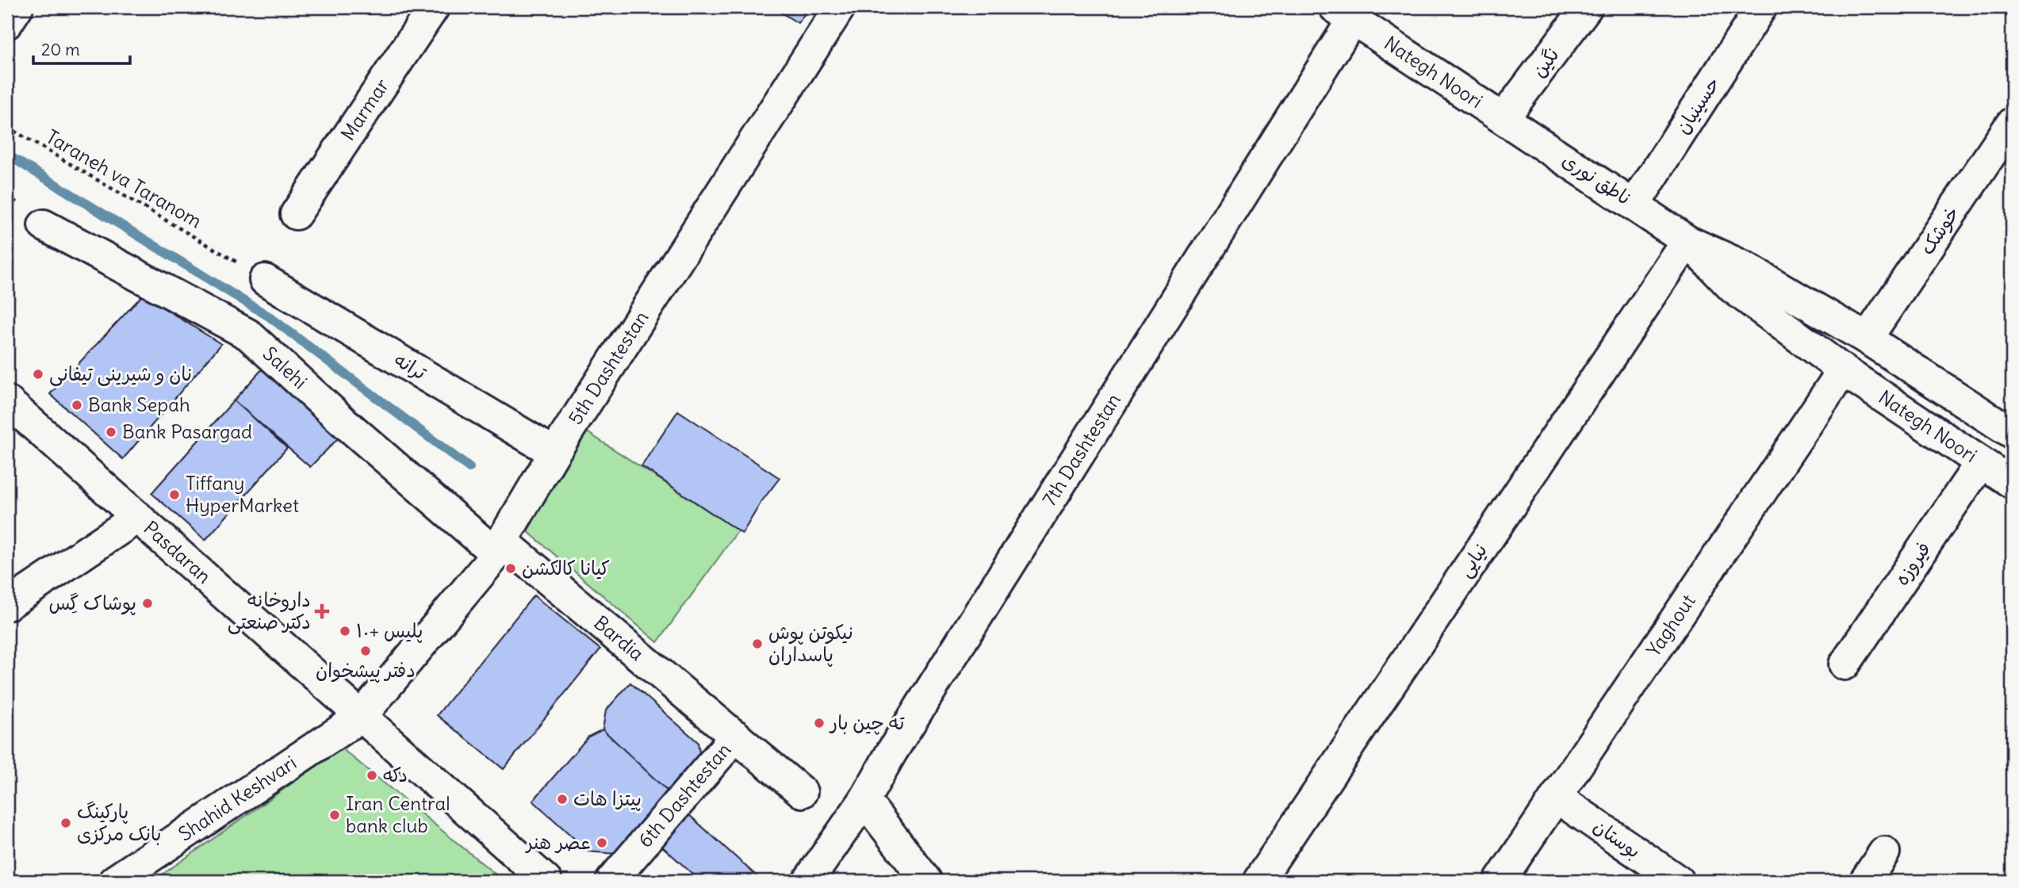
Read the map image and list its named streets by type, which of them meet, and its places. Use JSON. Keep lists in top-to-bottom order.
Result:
{
  "streets": {
    "street": [
      "نگین",
      "Nategh Noori",
      "حسینیان",
      "Marmar",
      "ناطق نوری",
      "خوشک",
      "ترانه",
      "Salehi",
      "5th Dashtestan",
      "7th Dashtestan",
      "Pasdaran",
      "نیایی",
      "فیروزه",
      "Yaghout",
      "Bardia",
      "6th Dashtestan",
      "Shahid Keshvari",
      "بوستان"
    ],
    "path": ["Taraneh va Taranom"]
  },
  "crossings": [
    ["نگین", "Nategh Noori"],
    ["نگین", "ناطق نوری"],
    ["Nategh Noori", "ناطق نوری"],
    ["Nategh Noori", "خوشک"],
    ["Nategh Noori", "7th Dashtestan"],
    ["Nategh Noori", "فیروزه"],
    ["Nategh Noori", "Yaghout"],
    ["حسینیان", "ناطق نوری"],
    ["ناطق نوری", "خوشک"],
    ["ناطق نوری", "نیایی"],
    ["ناطق نوری", "Yaghout"],
    ["ترانه", "5th Dashtestan"],
    ["Salehi", "5th Dashtestan"],
    ["Salehi", "Bardia"],
    ["5th Dashtestan", "Pasdaran"],
    ["5th Dashtestan", "Bardia"],
    ["5th Dashtestan", "Shahid Keshvari"],
    ["Pasdaran", "Shahid Keshvari"],
    ["Yaghout", "بوستان"],
    ["Bardia", "6th Dashtestan"]
  ],
  "places": {
    "other": [
      "نان و شیرینی تیفانی",
      "Bank Sepah",
      "Bank Pasargad",
      "Tiffany HyperMarket",
      "کیانا کالکشن",
      "پوشاک گِس",
      "پلیس +۱۰",
      "نیکوتن پوش پاسداران",
      "دفتر پیشخوان",
      "ته چین بار",
      "دکه",
      "پیتزا هات",
      "Iran Central bank club",
      "پارکینگ بانک مرکزی",
      "عصر هنر"
    ],
    "health": ["داروخانه دکتر صنعتی"]
  },
  "scale_bar": "20 m"
}
